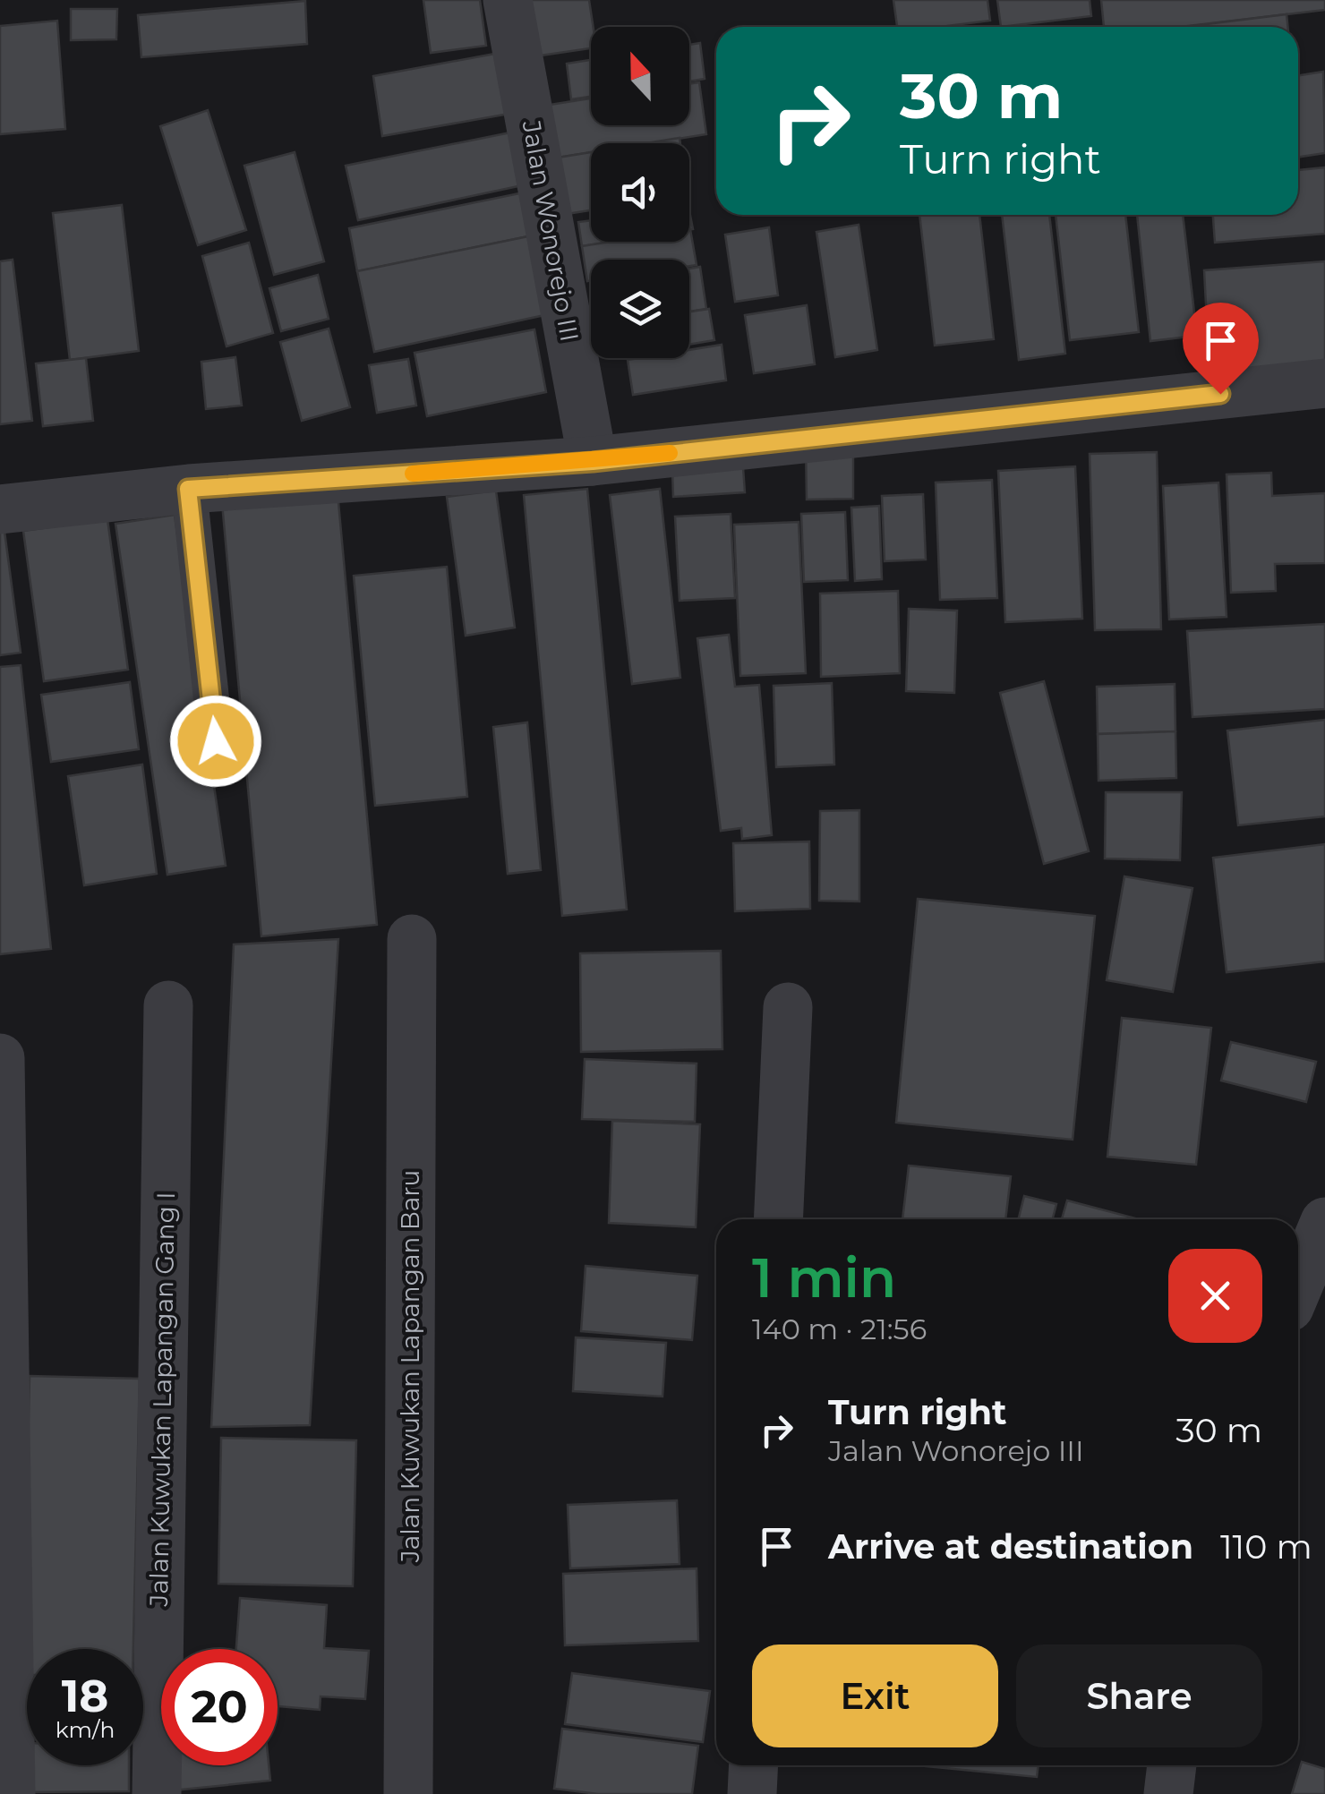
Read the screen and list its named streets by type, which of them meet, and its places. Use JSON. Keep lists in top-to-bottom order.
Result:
{
  "streets": {
    "street": ["Jalan Wonorejo III", "Jalan Kuwukan Lapangan Baru", "Jalan Kuwukan Lapangan Gang I"]
  },
  "north": "top",
  "page": {
    "turn": ["30 m", "Turn right"],
    "heading": ["1 min", "140 m · 21:56"],
    "list": [
      {
        "name": "Turn right",
        "note": "Jalan Wonorejo III",
        "value": "30 m"
      },
      {
        "name": "Arrive at destination",
        "value": "110 m"
      }
    ],
    "buttons": ["Exit", "Share"],
    "speed": "18 km/h",
    "limit": "20"
  }
}
